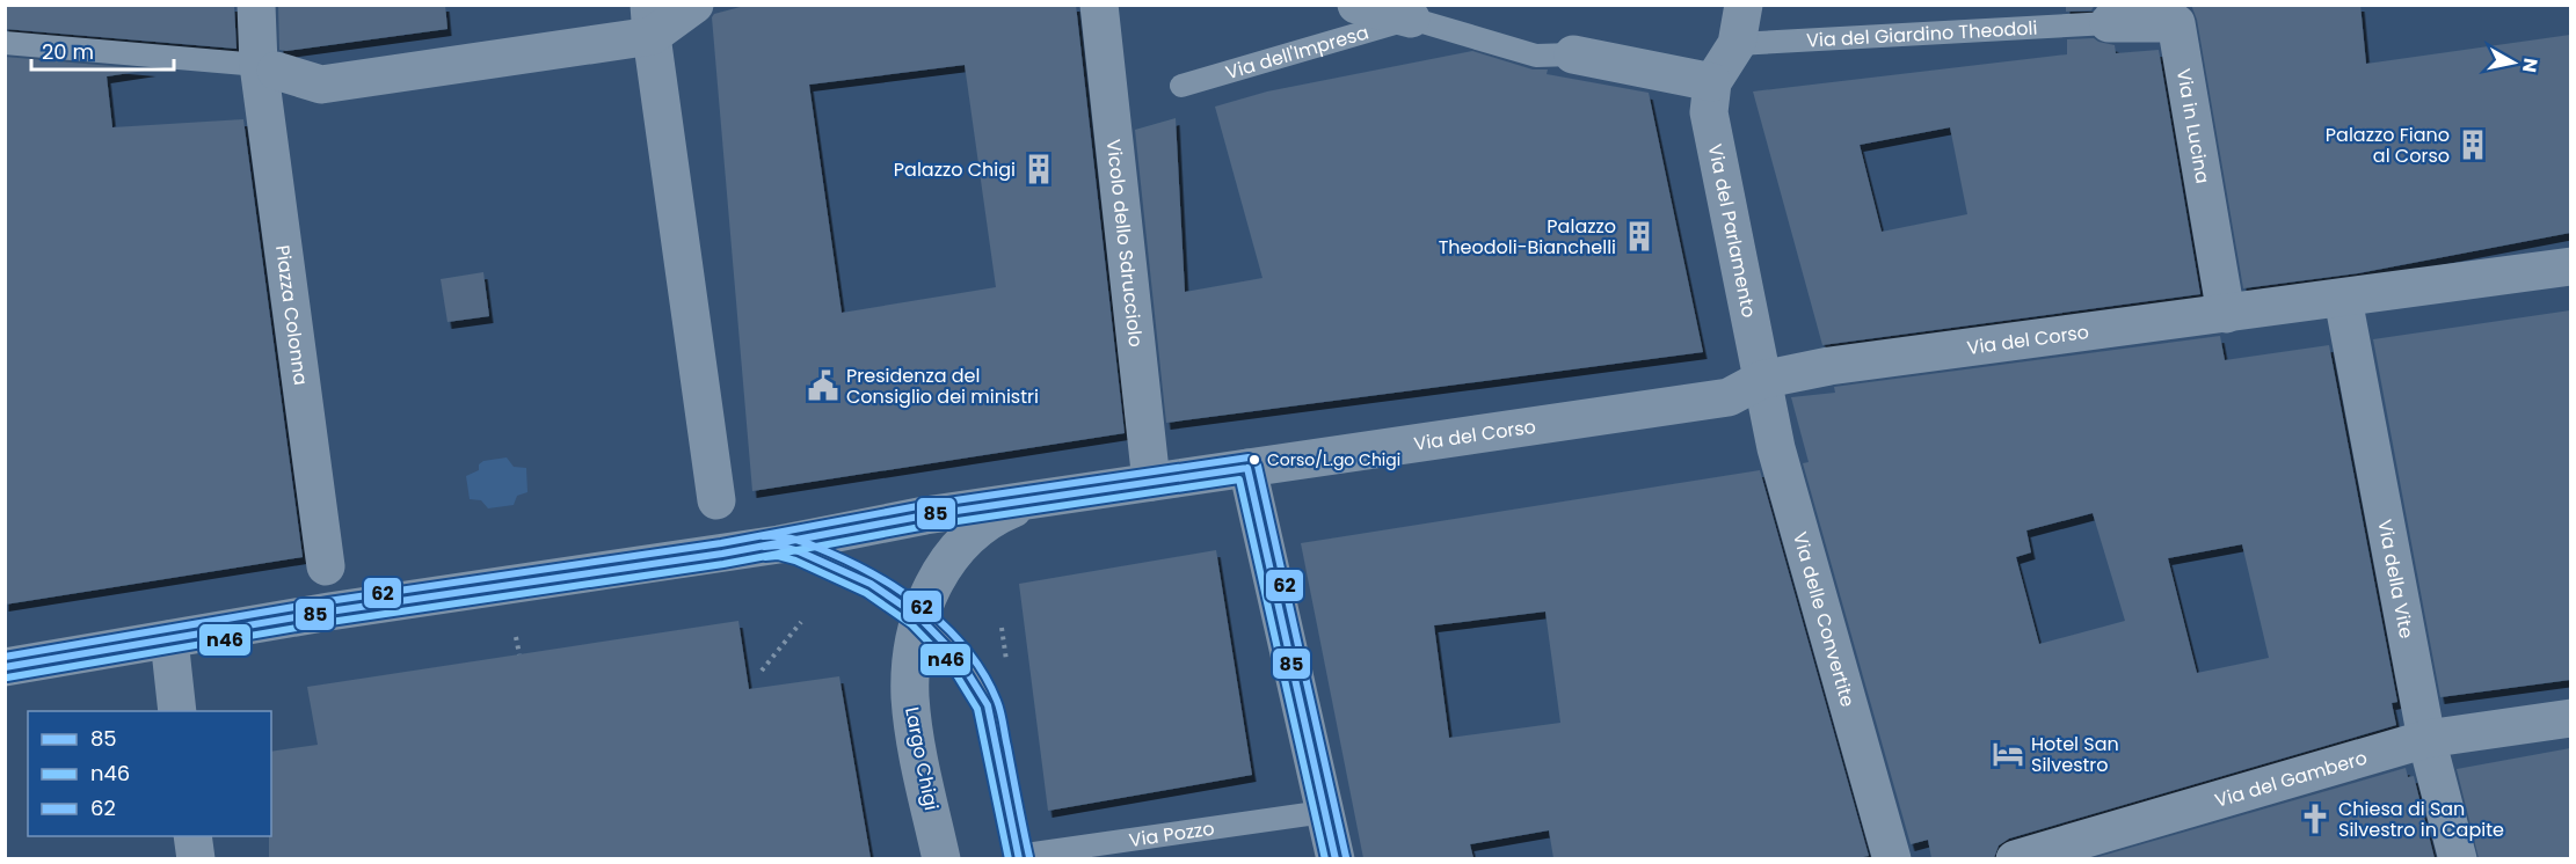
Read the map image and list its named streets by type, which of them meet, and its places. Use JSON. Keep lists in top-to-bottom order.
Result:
{
  "streets": {
    "street": [
      "Via dell'Impresa",
      "Via in Lucina",
      "Via del Parlamento",
      "Vicolo dello Sdrucciolo",
      "Piazza Colonna",
      "Via del Corso",
      "Via della Vite",
      "Via delle Convertite",
      "Largo Chigi",
      "Via del Gambero"
    ],
    "lane": ["Via del Giardino Theodoli", "Via Pozzo"]
  },
  "crossings": [
    ["Via del Giardino Theodoli", "Via in Lucina"],
    ["Via in Lucina", "Via del Corso"],
    ["Via del Parlamento", "Via del Corso"],
    ["Via del Parlamento", "Via delle Convertite"],
    ["Vicolo dello Sdrucciolo", "Via del Corso"],
    ["Via del Corso", "Via della Vite"],
    ["Via del Corso", "Via delle Convertite"],
    ["Via del Corso", "Largo Chigi"],
    ["Via della Vite", "Via del Gambero"]
  ],
  "places": {
    "building": ["Palazzo Fiano al Corso", "Palazzo Chigi", "Palazzo Theodoli-Bianchelli"],
    "public building": ["Presidenza del Consiglio dei ministri"],
    "other": ["Corso/L.go Chigi"],
    "hotel": ["Hotel San Silvestro"],
    "church": ["Chiesa di San Silvestro in Capite"]
  },
  "lines": ["transit line 62", "transit line 85", "transit line n46"],
  "legend": ["85", "n46", "62"],
  "scale_bar": "20 m",
  "north": "right"
}
